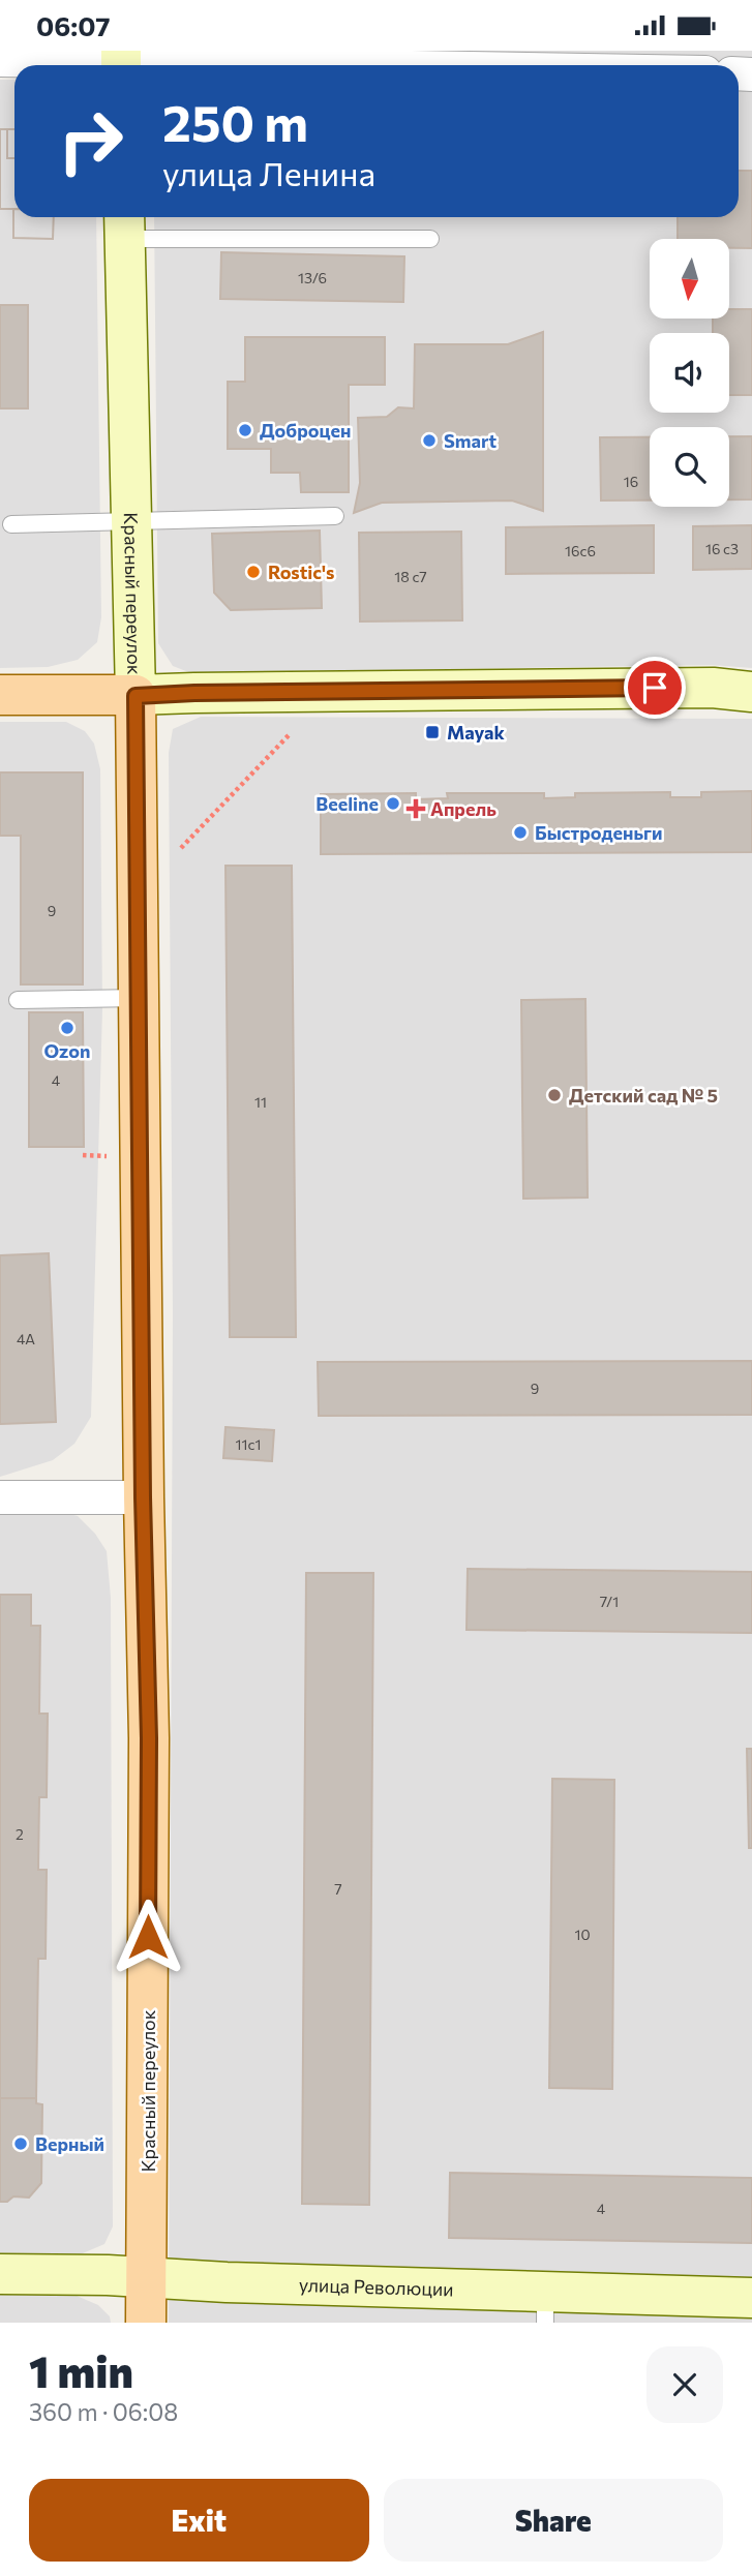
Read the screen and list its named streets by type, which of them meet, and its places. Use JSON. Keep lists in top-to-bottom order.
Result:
{
  "streets": {
    "main road": ["Красный переулок", "улица Революции"]
  },
  "crossings": [
    ["Красный переулок", "улица Революции"]
  ],
  "places": {
    "other": [
      "Доброцен",
      "Smart",
      "Rostic's",
      "Beeline",
      "Быстроденьги",
      "Ozon",
      "Детский сад № 5",
      "Верный"
    ],
    "transit": ["Mayak"],
    "health": ["Апрель"]
  },
  "house_numbers": [
    "13/6",
    "16",
    "16 с3",
    "16с6",
    "18 с7",
    "9",
    "4",
    "11",
    "4А",
    "9",
    "11с1",
    "7/1",
    "2",
    "7",
    "10",
    "4"
  ],
  "north": "bottom",
  "page": {
    "status": "06:07",
    "turn": ["250 m", "улица Ленина"],
    "heading": ["1 min", "360 m · 06:08"],
    "buttons": ["Exit", "Share"]
  }
}
